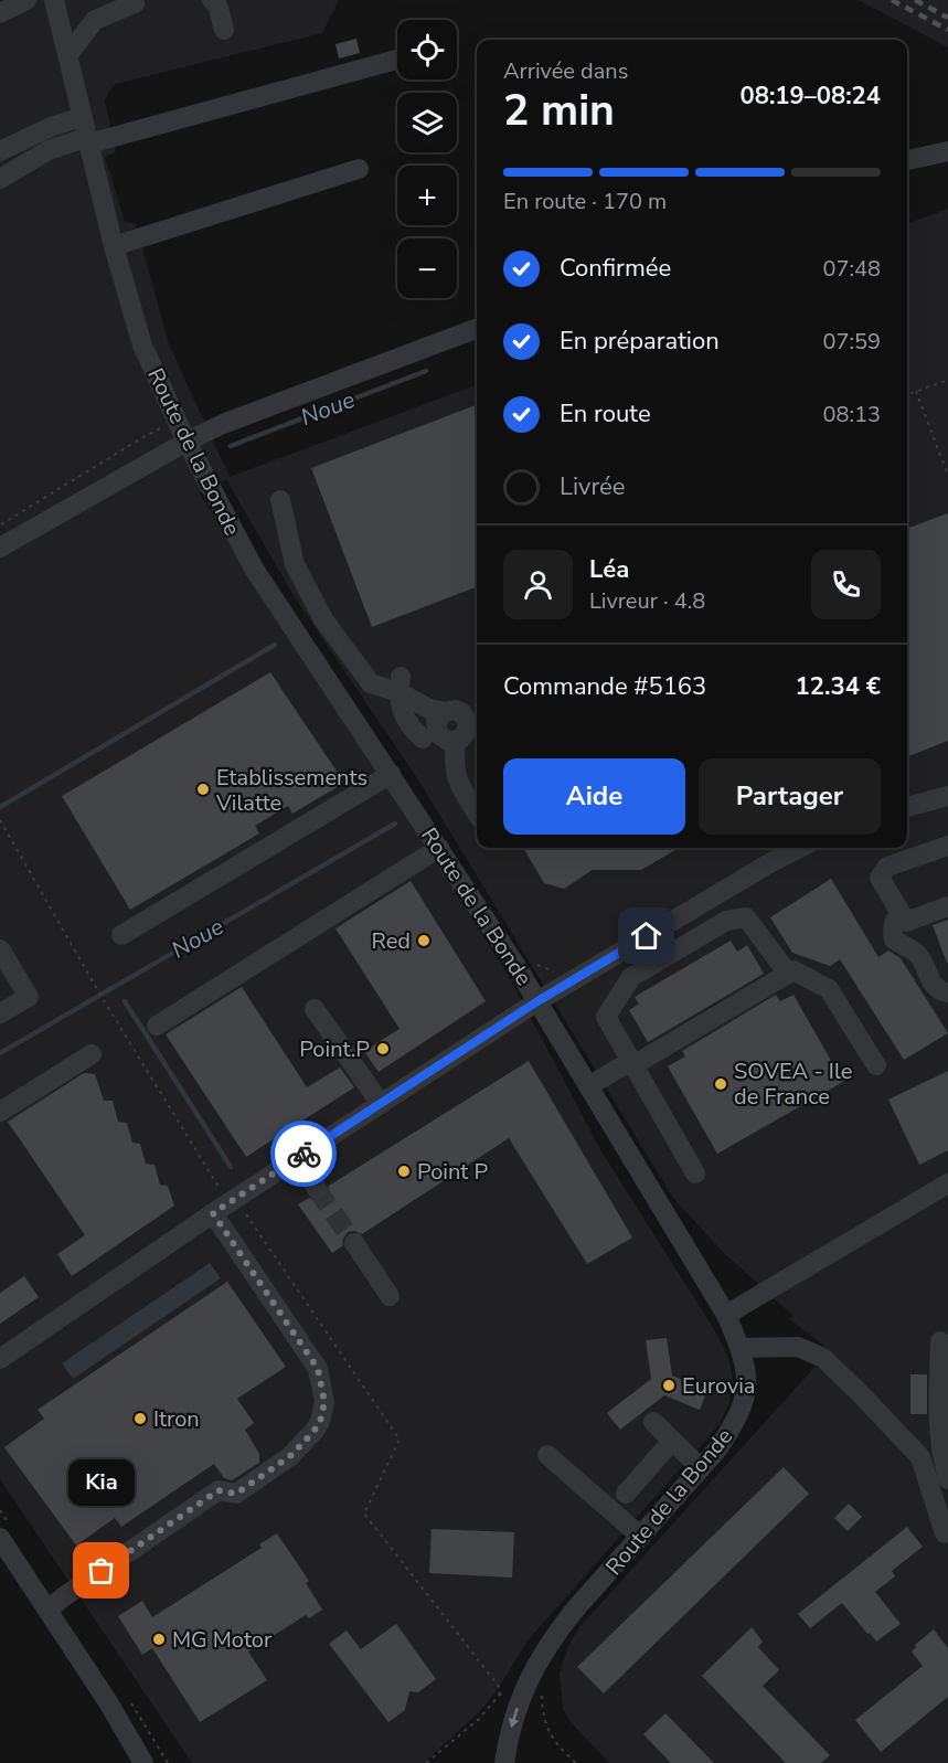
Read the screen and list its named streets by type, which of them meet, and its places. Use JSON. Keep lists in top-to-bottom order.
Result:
{
  "streets": {
    "street": ["Route de la Bonde"]
  },
  "water": ["Noue"],
  "places": [
    "Etablissements Vilatte",
    "Red",
    "Point.P",
    "SOVEA - Ile de France",
    "Point P",
    "Eurovia",
    "Itron",
    "Kia",
    "MG Motor"
  ],
  "page": {
    "map_buttons": ["+", "−"],
    "heading": ["2 min", "Arrivée dans", "08:19–08:24"],
    "panel": [
      "Léa",
      "Livreur · 4.8",
      "Commande #5163",
      "12.34 €"
    ],
    "bar": "En route · 170 m",
    "list": [
      ["Confirmée", "07:48"],
      ["En préparation", "07:59"],
      ["En route", "08:13"],
      "Livrée"
    ],
    "buttons": ["Aide", "Partager"],
    "bubble": "Kia"
  }
}
